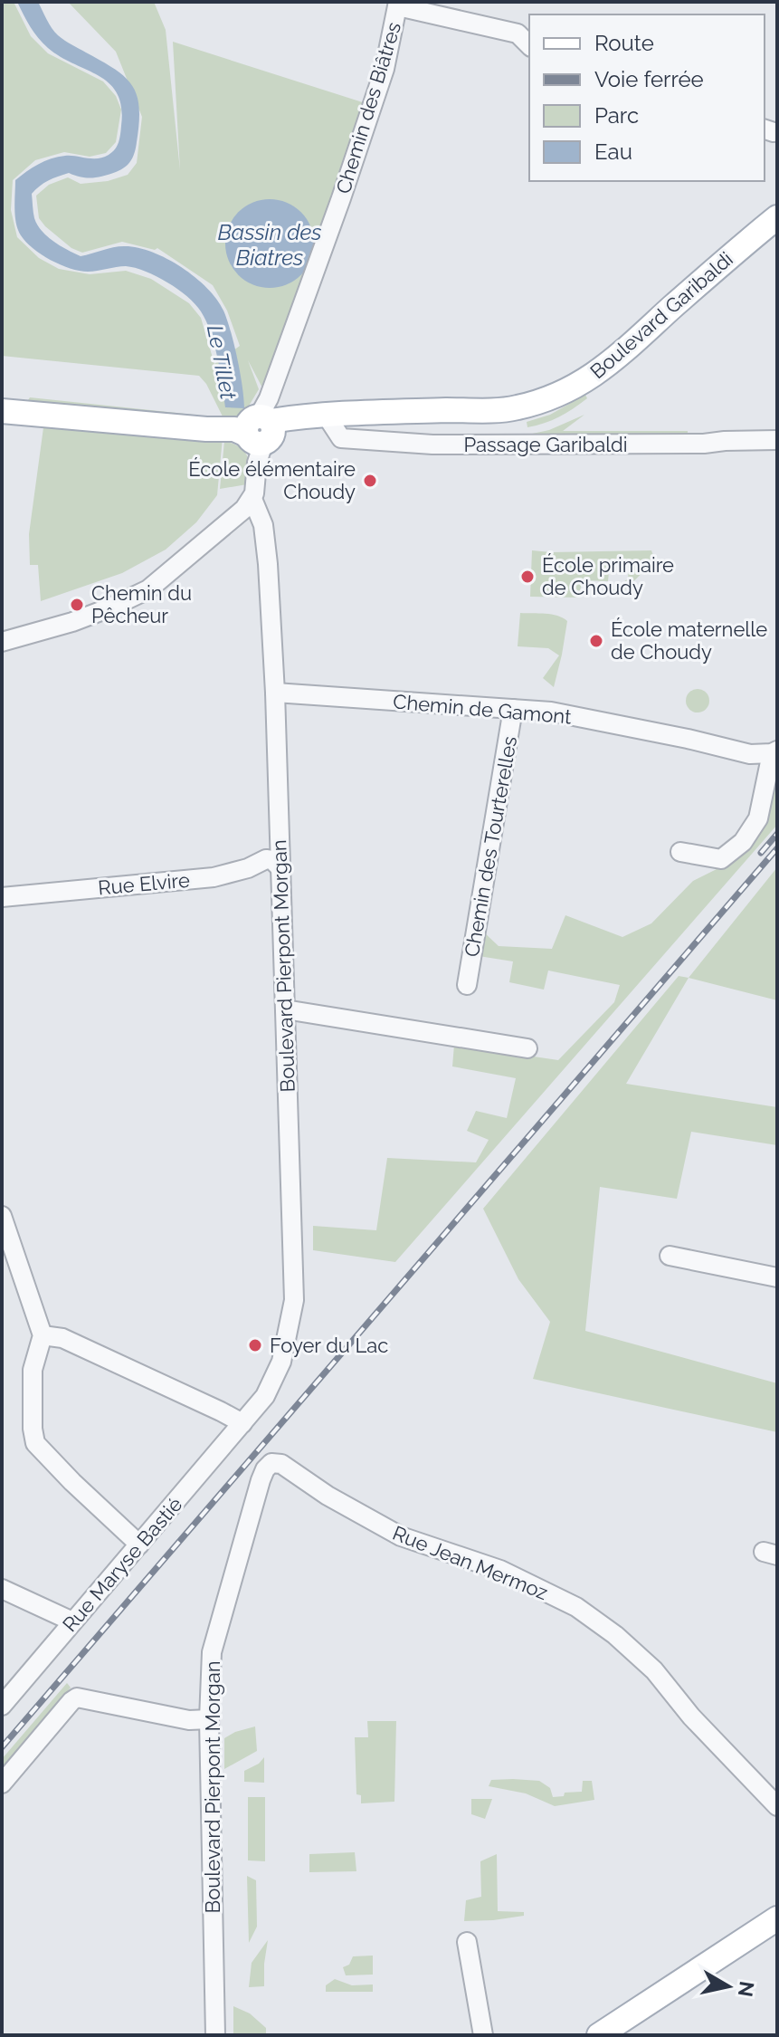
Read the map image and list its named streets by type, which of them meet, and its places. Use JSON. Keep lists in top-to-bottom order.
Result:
{
  "streets": {
    "main road": ["Boulevard Garibaldi"],
    "street": [
      "Chemin des Biâtres",
      "Passage Garibaldi",
      "Chemin de Gamont",
      "Chemin des Tourterelles",
      "Rue Elvire",
      "Boulevard Pierpont Morgan",
      "Rue Jean Mermoz",
      "Rue Maryse Bastié"
    ]
  },
  "crossings": [
    ["Chemin des Biâtres", "Boulevard Garibaldi"],
    ["Boulevard Garibaldi", "Passage Garibaldi"],
    ["Chemin de Gamont", "Chemin des Tourterelles"],
    ["Chemin de Gamont", "Boulevard Pierpont Morgan"],
    ["Rue Elvire", "Boulevard Pierpont Morgan"],
    ["Boulevard Pierpont Morgan", "Rue Jean Mermoz"],
    ["Boulevard Pierpont Morgan", "Rue Maryse Bastié"]
  ],
  "water": ["Bassin des Biatres", "Le Tillet"],
  "places": [
    "École élémentaire Choudy",
    "École primaire de Choudy",
    "Chemin du Pêcheur",
    "École maternelle de Choudy",
    "Foyer du Lac"
  ],
  "legend": [
    "Route",
    "Voie ferrée",
    "Parc",
    "Eau"
  ],
  "north": "right"
}
